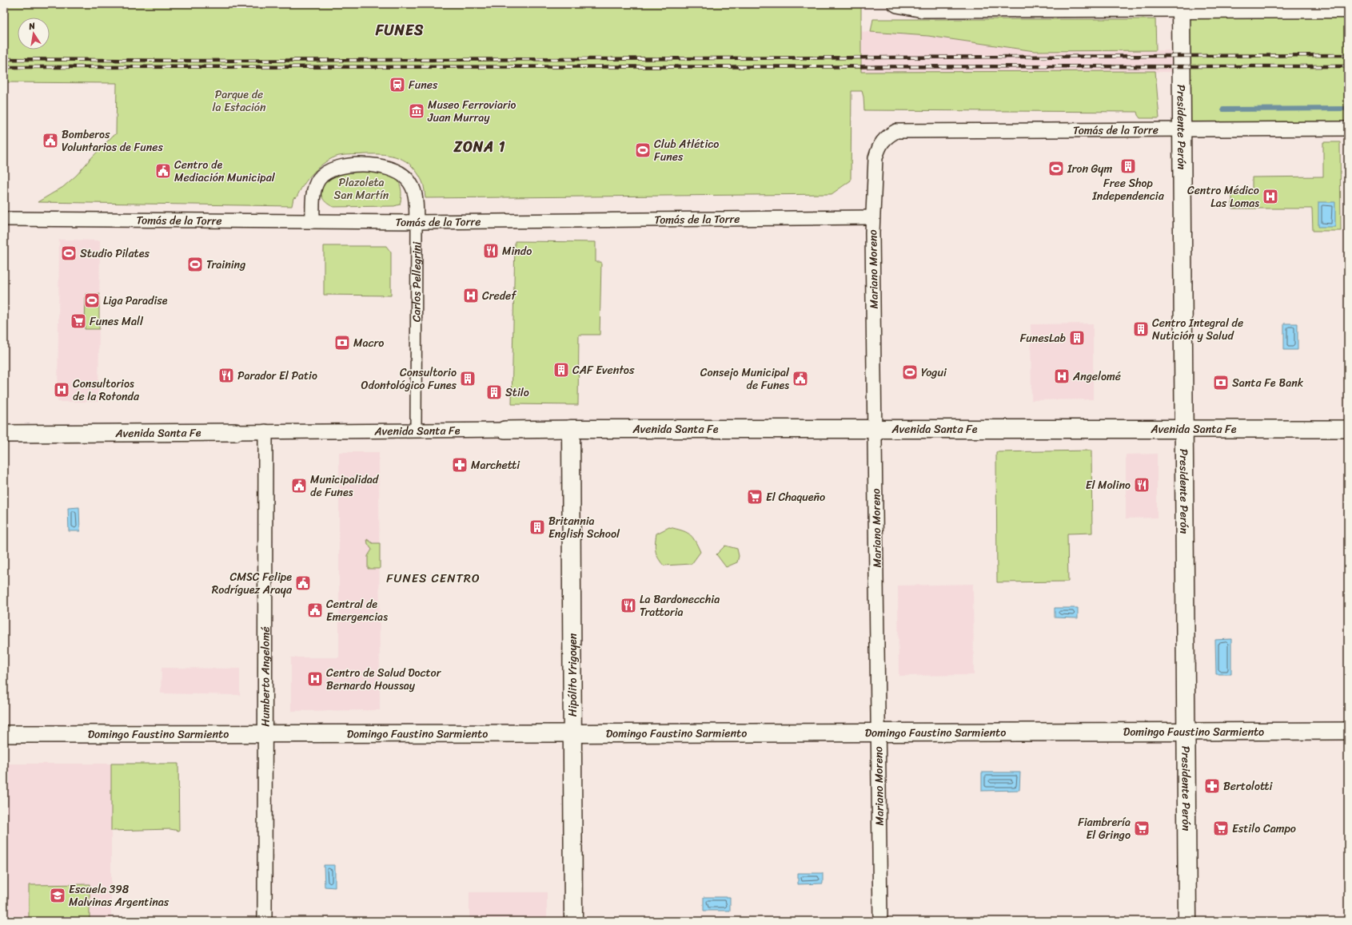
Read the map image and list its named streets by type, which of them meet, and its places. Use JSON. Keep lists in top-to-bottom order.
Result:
{
  "streets": {
    "main road": [
      "Presidente Perón",
      "Avenida Santa Fe",
      "Hipólito Yrigoyen",
      "Domingo Faustino Sarmiento"
    ],
    "street": [
      "Tomás de la Torre",
      "Mariano Moreno",
      "Carlos Pellegrini",
      "Humberto Angelomé"
    ]
  },
  "crossings": [
    ["Presidente Perón", "Tomás de la Torre"],
    ["Presidente Perón", "Avenida Santa Fe"],
    ["Presidente Perón", "Domingo Faustino Sarmiento"],
    ["Tomás de la Torre", "Mariano Moreno"],
    ["Tomás de la Torre", "Carlos Pellegrini"],
    ["Mariano Moreno", "Avenida Santa Fe"],
    ["Mariano Moreno", "Domingo Faustino Sarmiento"],
    ["Carlos Pellegrini", "Avenida Santa Fe"],
    ["Avenida Santa Fe", "Hipólito Yrigoyen"],
    ["Avenida Santa Fe", "Humberto Angelomé"],
    ["Hipólito Yrigoyen", "Domingo Faustino Sarmiento"],
    ["Humberto Angelomé", "Domingo Faustino Sarmiento"]
  ],
  "districts": ["FUNES", "ZONA 1", "FUNES CENTRO"],
  "parks": ["Parque de la Estación", "Plazoleta San Martín"],
  "places": {
    "station": ["Funes"],
    "museum": ["Museo Ferroviario Juan Murray"],
    "public building": [
      "Bomberos Voluntarios de Funes",
      "Centro de Mediación Municipal",
      "Consejo Municipal de Funes",
      "Municipalidad de Funes",
      "CMSC Felipe Rodríguez Araya",
      "Central de Emergencias"
    ],
    "sports": [
      "Club Atlético Funes",
      "Iron Gym",
      "Studio Pilates",
      "Training",
      "Liga Paradise",
      "Yogui"
    ],
    "building": [
      "Free Shop Independencia",
      "Centro Integral de Nutición y Salud",
      "FunesLab",
      "CAF Eventos",
      "Consultorio Odontológico Funes",
      "Stilo",
      "Britannia English School"
    ],
    "hospital": [
      "Centro Médico Las Lomas",
      "Credef",
      "Angelomé",
      "Consultorios de la Rotonda",
      "Centro de Salud Doctor Bernardo Houssay"
    ],
    "restaurant": [
      "Mindo",
      "Parador El Patio",
      "El Molino",
      "La Bardonecchia Trattoria"
    ],
    "supermarket": [
      "Funes Mall",
      "El Chaqueño",
      "Fiambrería El Gringo",
      "Estilo Campo"
    ],
    "bank": ["Macro", "Santa Fe Bank"],
    "pharmacy": ["Marchetti", "Bertolotti"],
    "school or university": ["Escuela 398 Malvinas Argentinas"]
  },
  "north": "top"
}
